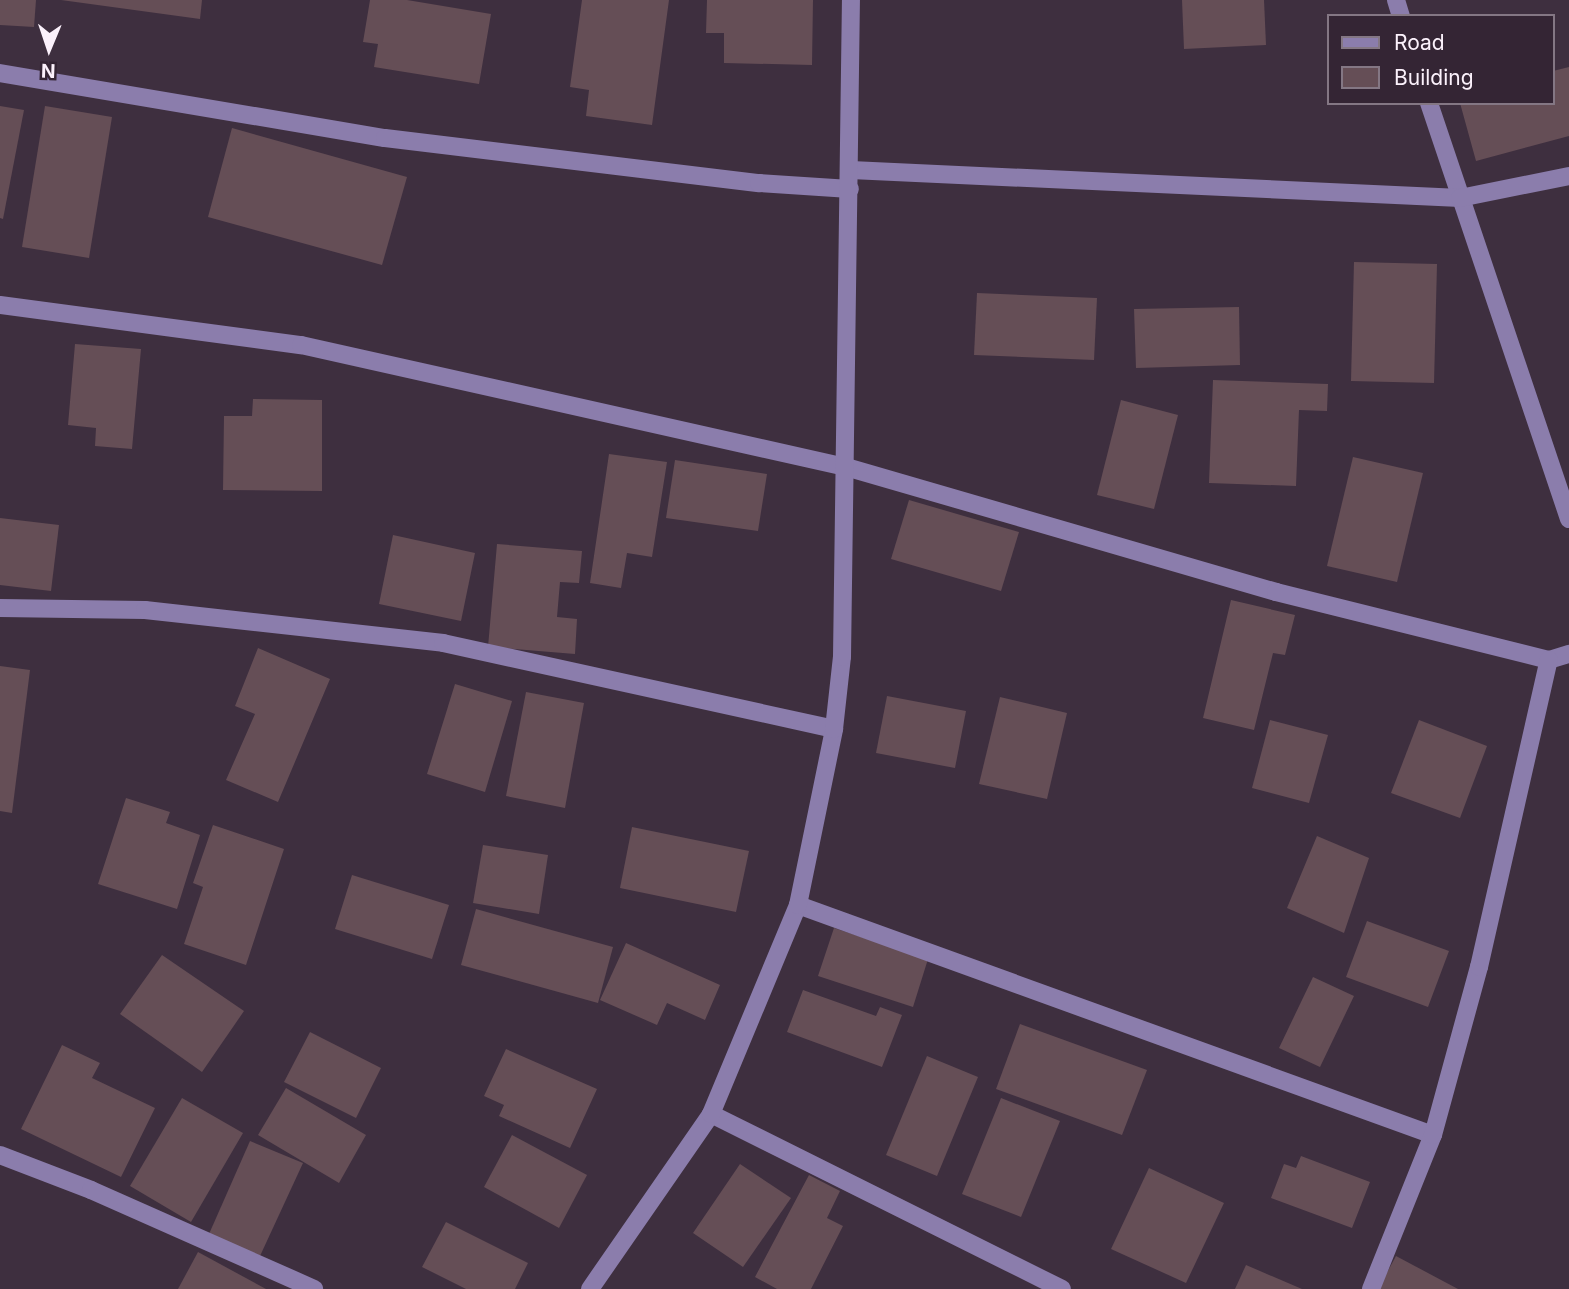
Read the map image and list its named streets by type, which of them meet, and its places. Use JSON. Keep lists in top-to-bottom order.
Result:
{
  "legend": ["Road", "Building"],
  "north": "bottom"
}
